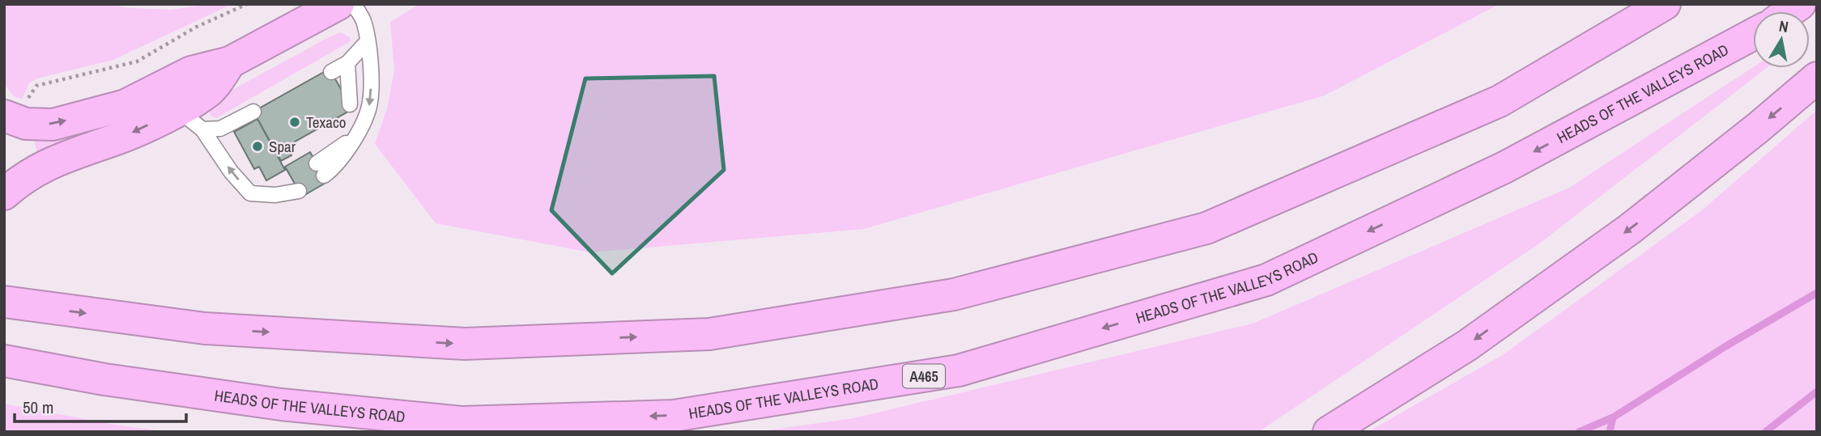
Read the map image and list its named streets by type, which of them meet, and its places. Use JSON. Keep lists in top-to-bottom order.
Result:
{
  "streets": {
    "highway": ["HEADS OF THE VALLEYS ROAD", "A465"]
  },
  "places": ["Texaco", "Spar"],
  "scale_bar": "50 m",
  "north": "top"
}
